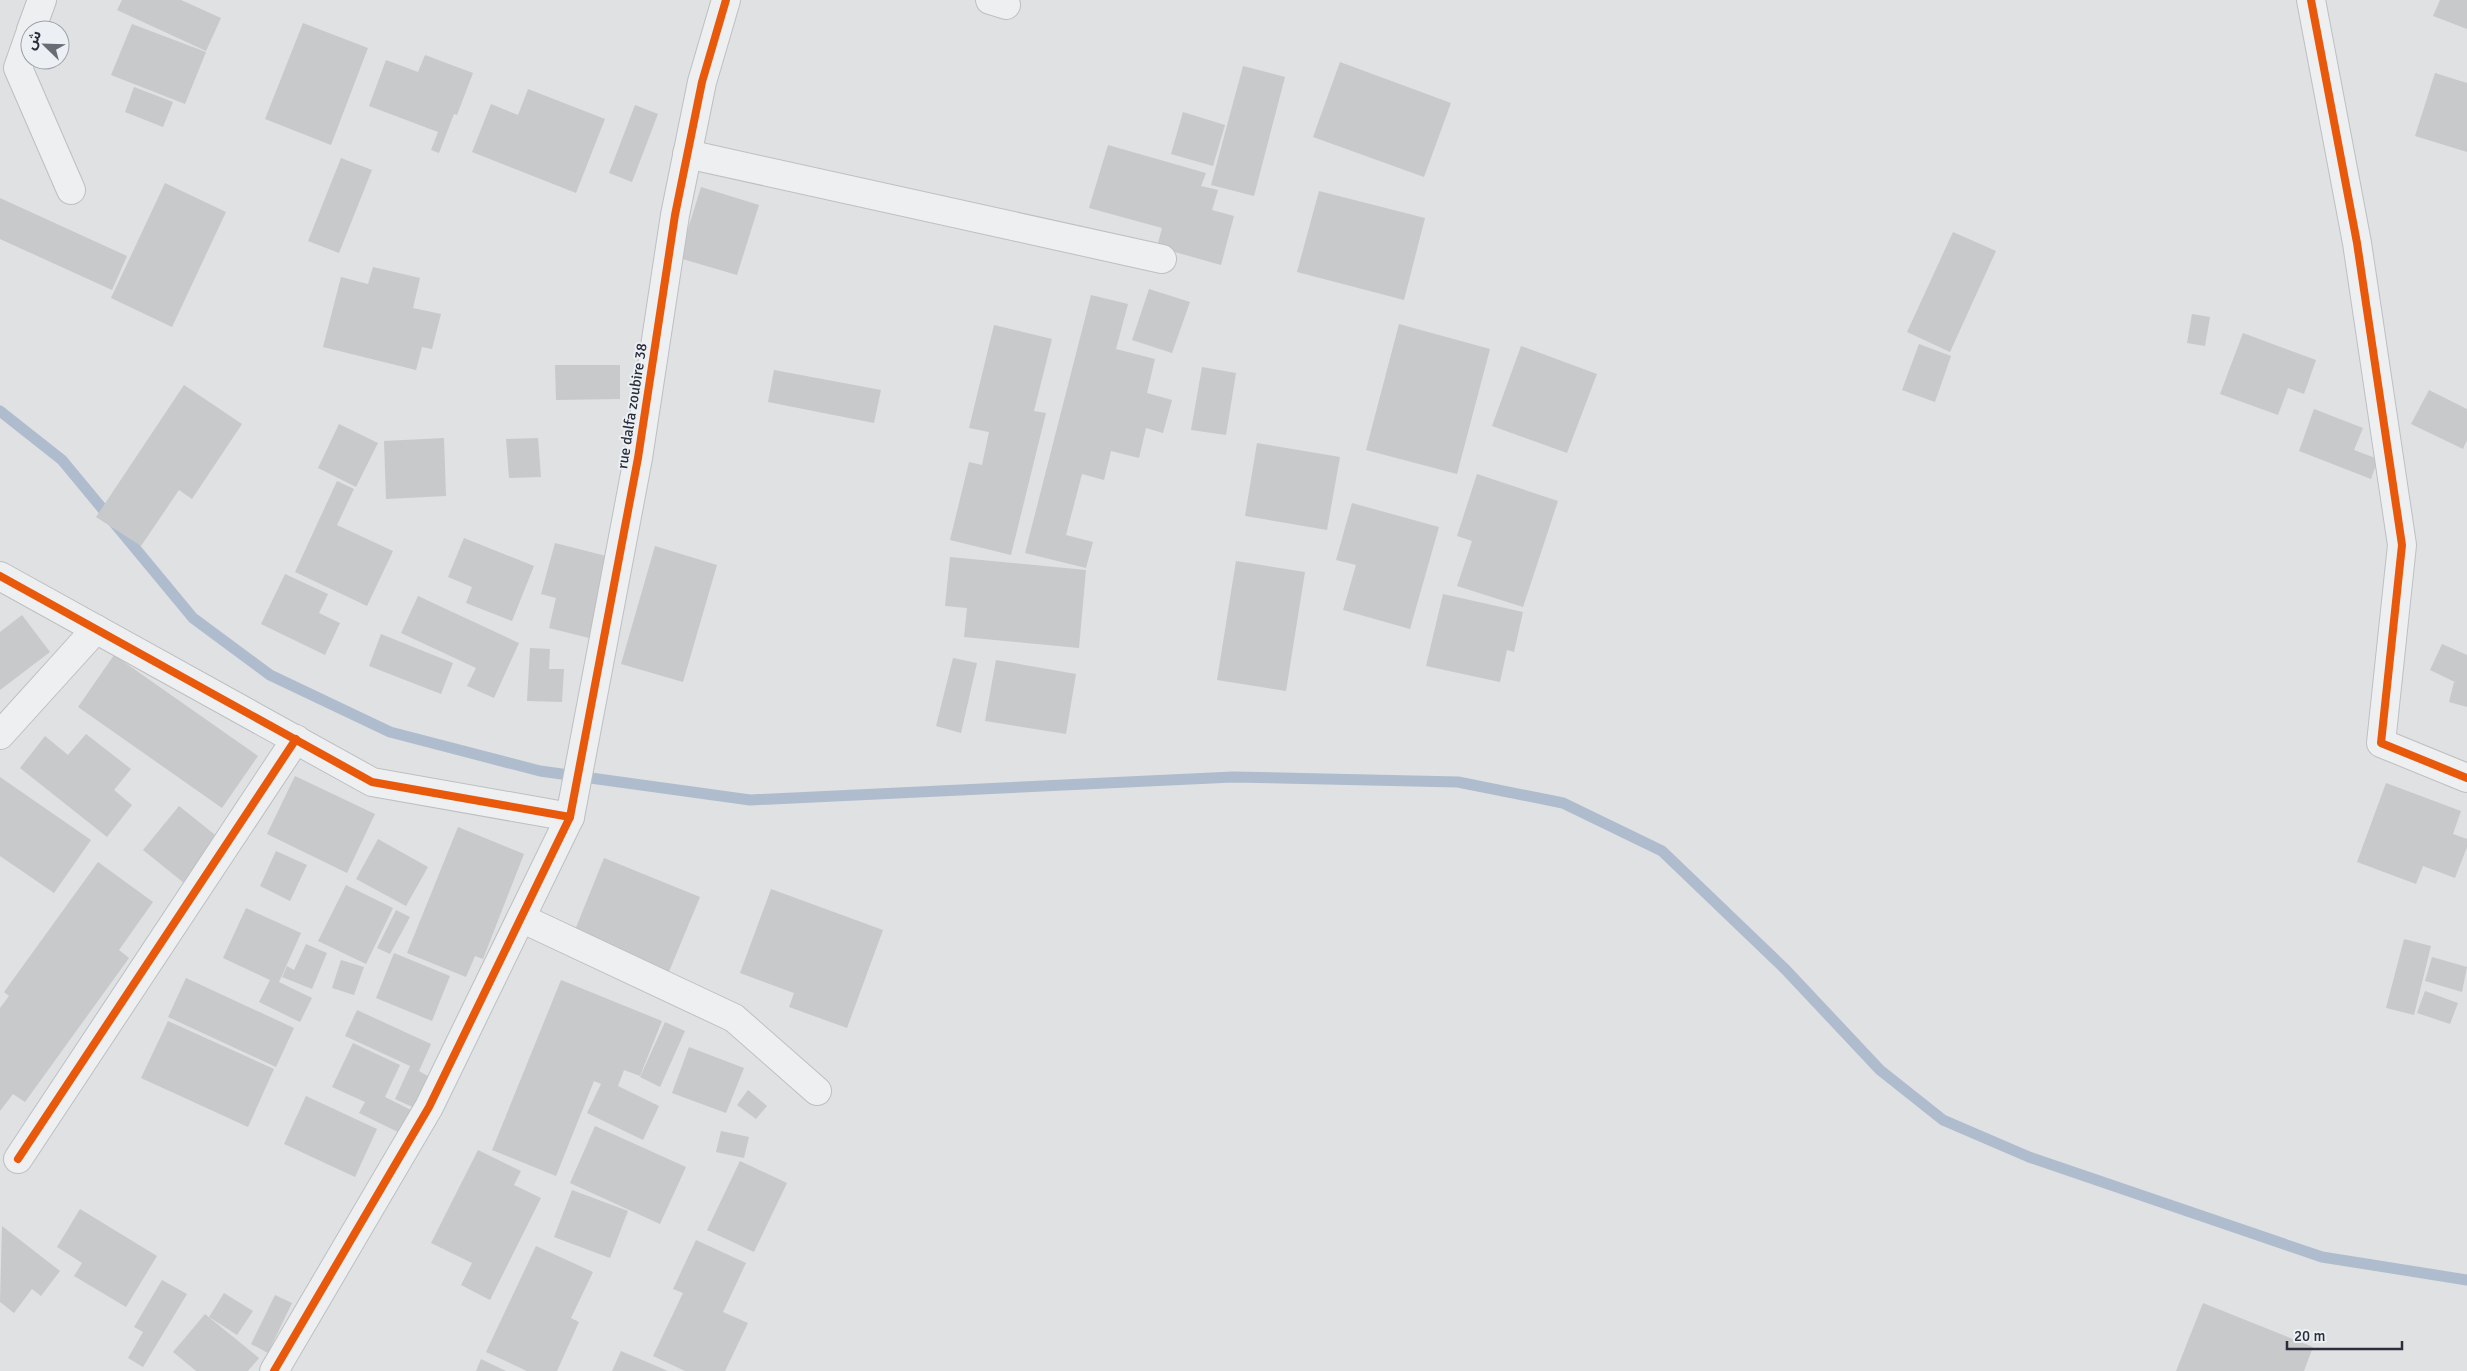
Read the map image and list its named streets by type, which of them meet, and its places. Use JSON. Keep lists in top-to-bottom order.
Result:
{
  "streets": {
    "street": ["rue dalfa zoubire 38"]
  },
  "scale_bar": "20 m",
  "north": "top left"
}
